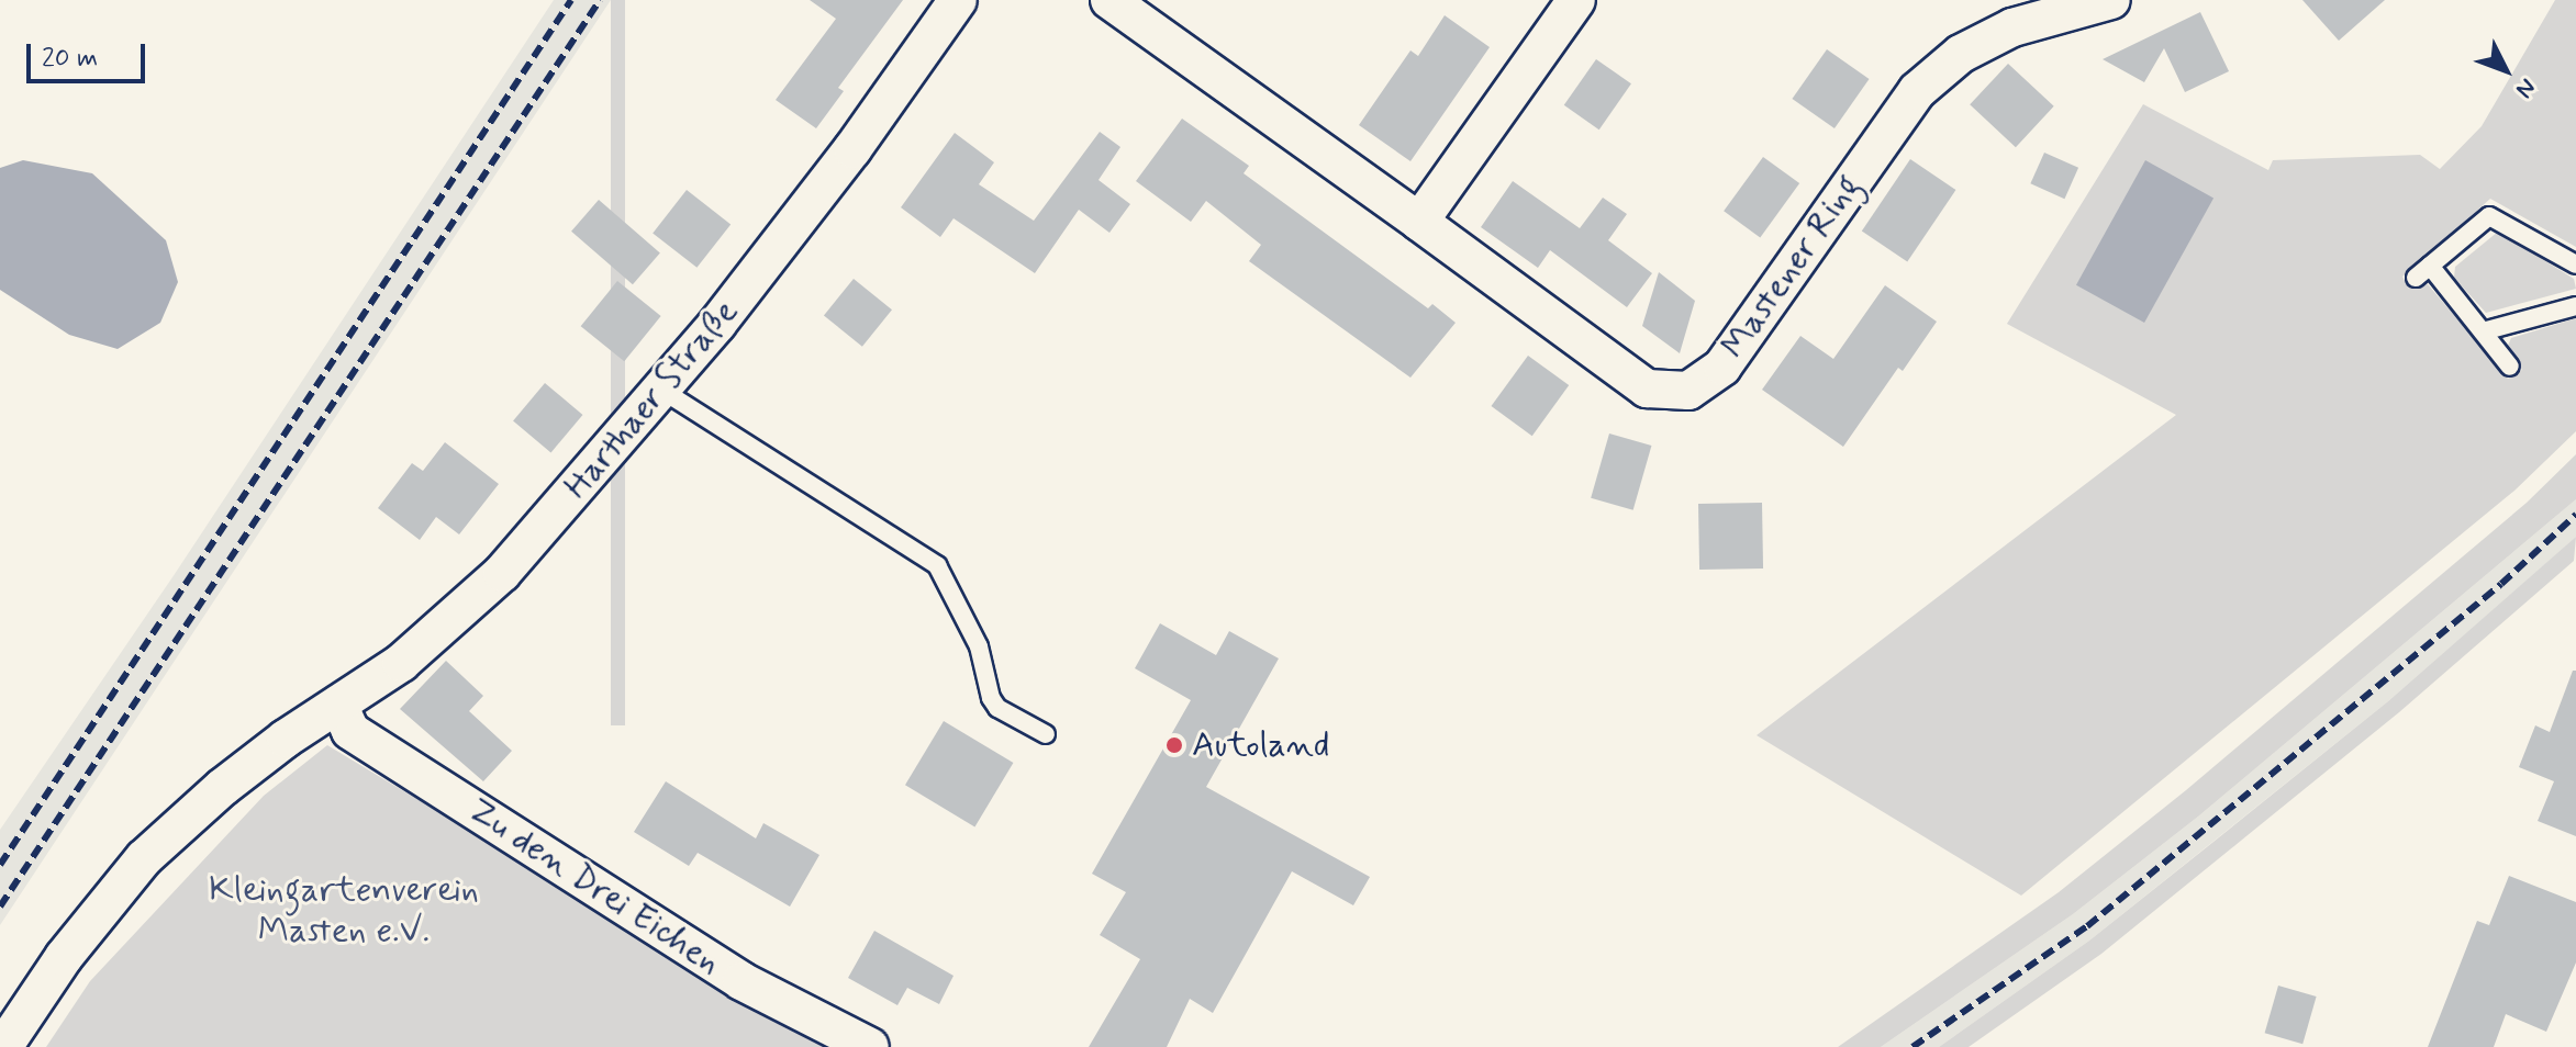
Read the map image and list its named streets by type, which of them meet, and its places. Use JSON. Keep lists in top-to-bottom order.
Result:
{
  "streets": {
    "street": ["Mastener Ring", "Harthaer Straße", "Zu den Drei Eichen"]
  },
  "crossings": [
    ["Harthaer Straße", "Zu den Drei Eichen"]
  ],
  "parks": ["Kleingartenverein Masten e.V."],
  "places": ["Autoland"],
  "scale_bar": "20 m",
  "north": "bottom right"
}
